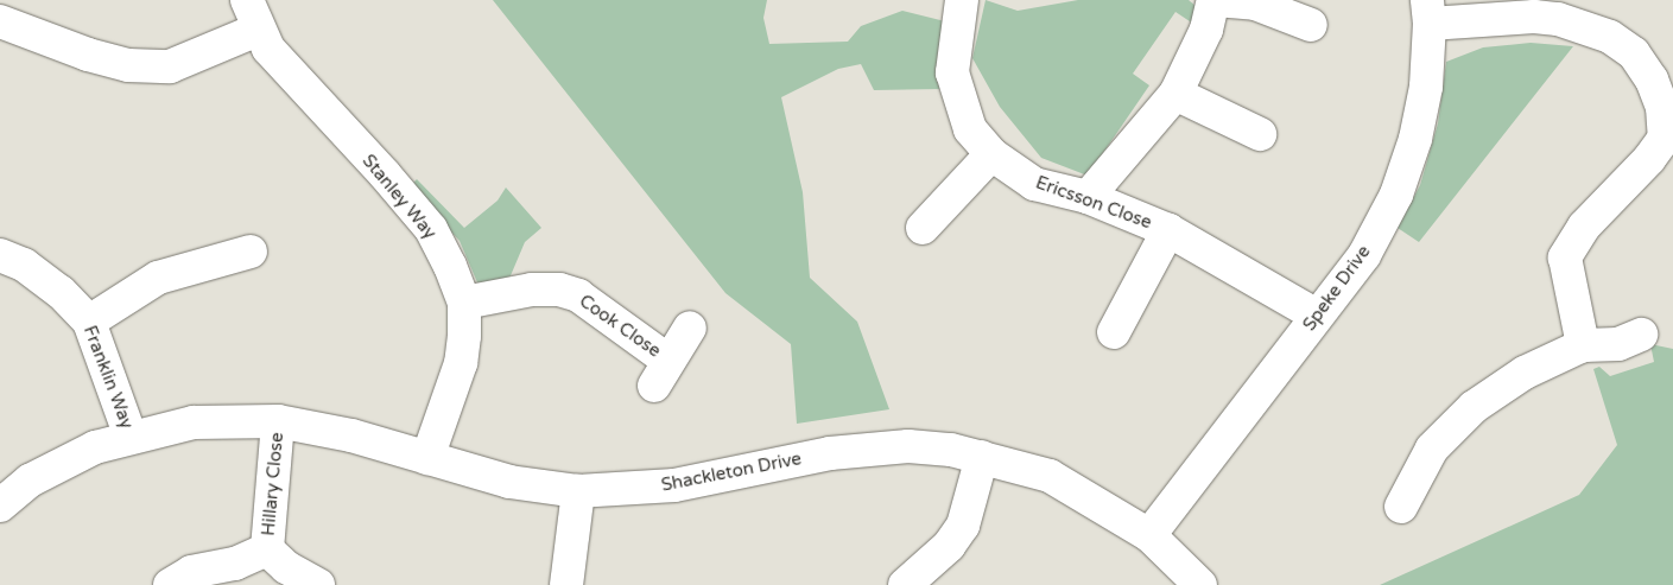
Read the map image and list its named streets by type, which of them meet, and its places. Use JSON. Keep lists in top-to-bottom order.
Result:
{
  "streets": {
    "street": [
      "Stanley Way",
      "Ericsson Close",
      "Speke Drive",
      "Cook Close",
      "Franklin Way",
      "Shackleton Drive",
      "Hillary Close"
    ]
  },
  "crossings": [
    ["Stanley Way", "Cook Close"],
    ["Stanley Way", "Shackleton Drive"],
    ["Ericsson Close", "Speke Drive"],
    ["Speke Drive", "Shackleton Drive"],
    ["Franklin Way", "Shackleton Drive"],
    ["Shackleton Drive", "Hillary Close"]
  ]
}
